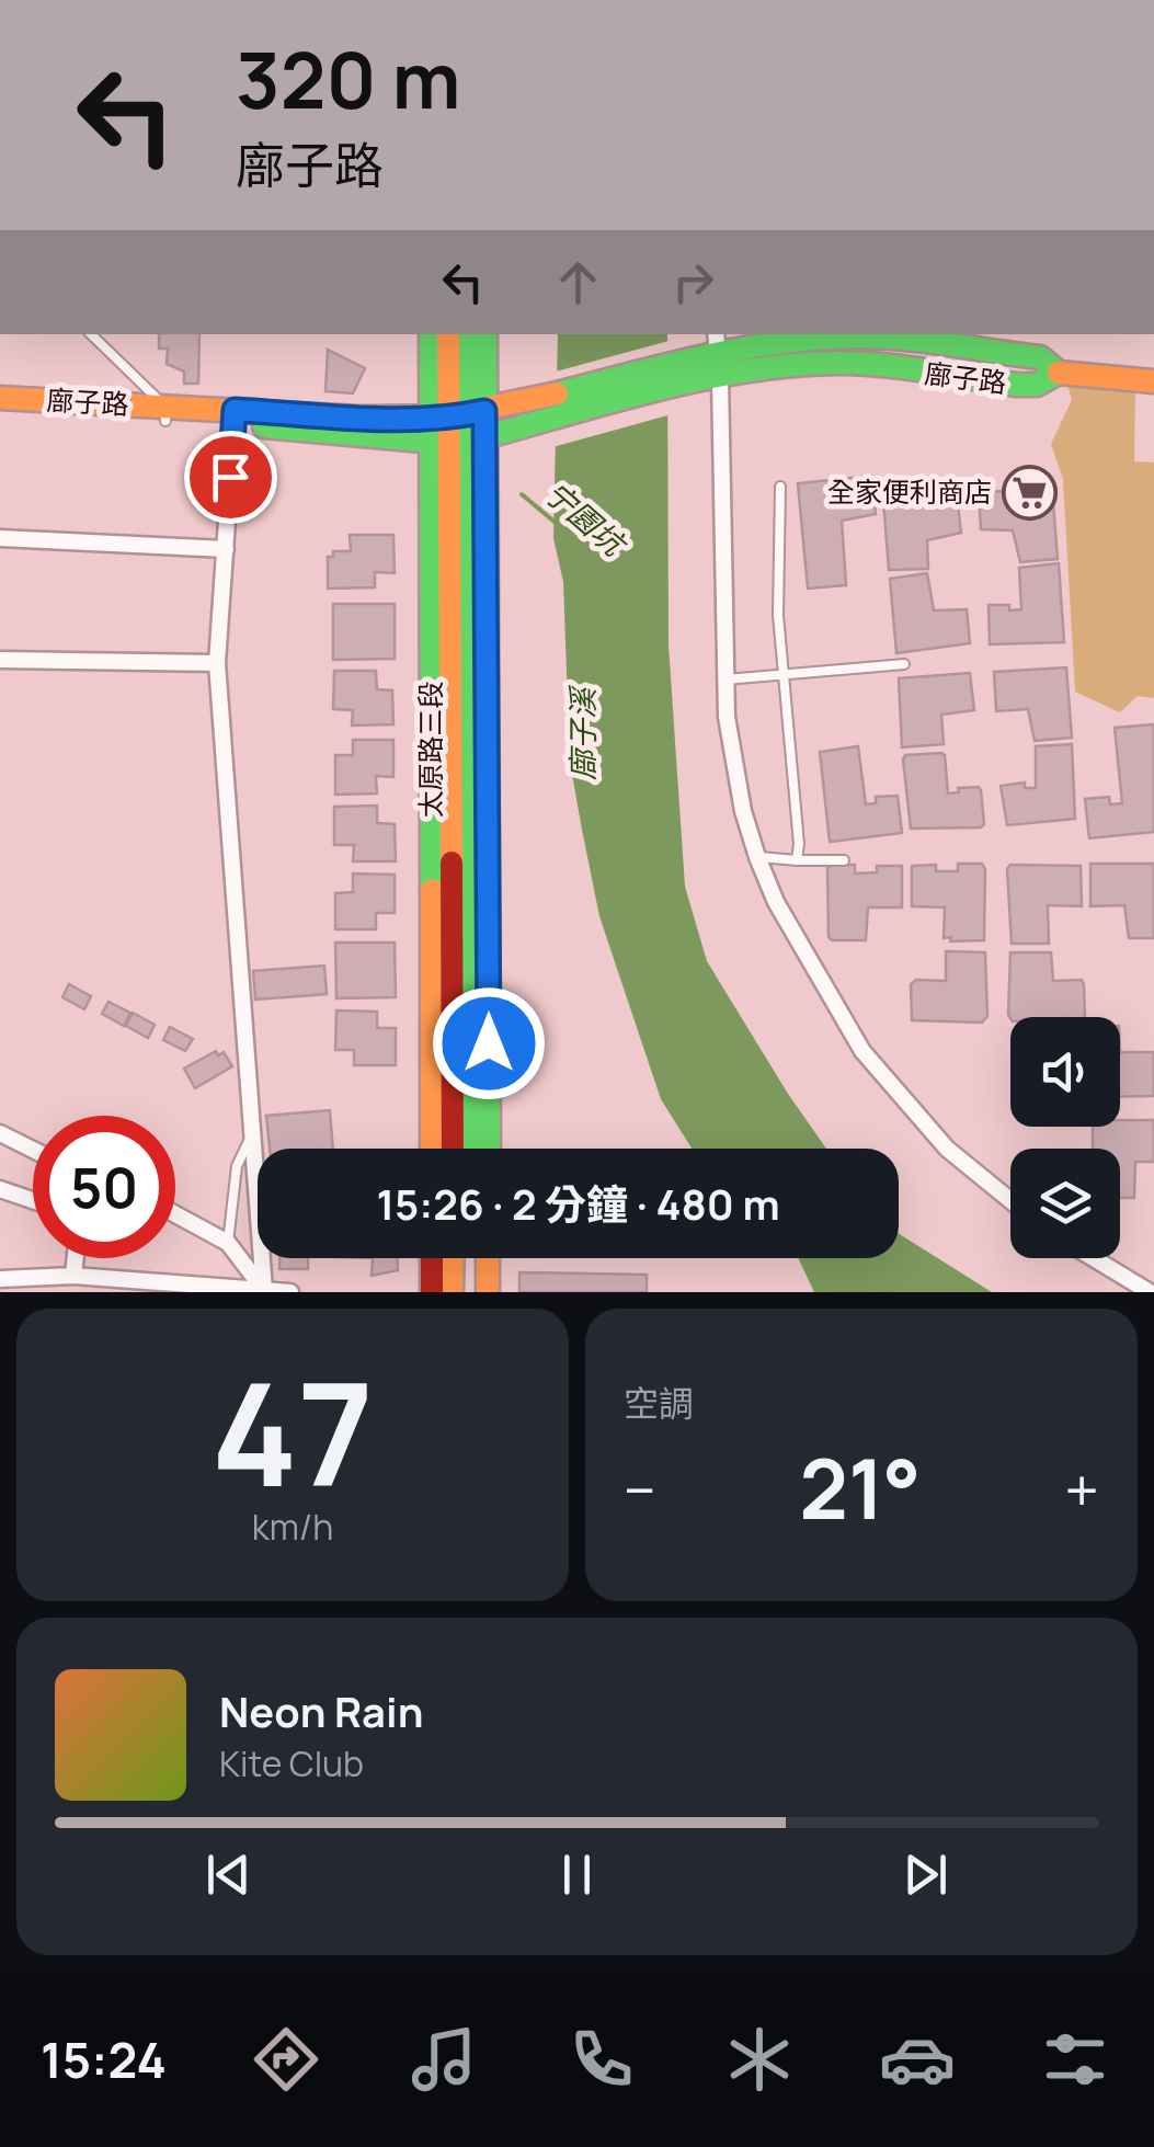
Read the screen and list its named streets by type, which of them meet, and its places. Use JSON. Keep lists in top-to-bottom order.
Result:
{
  "streets": {
    "main road": ["廍子路", "太原路三段"]
  },
  "crossings": [
    ["廍子路", "太原路三段"]
  ],
  "water": ["宁園坑", "廍子溪"],
  "places": {
    "supermarket": ["全家便利商店"]
  },
  "page": {
    "turn": ["320 m", "廍子路"],
    "limit": "50",
    "trip": "15:26 · 2 分鐘 · 480 m",
    "tile": [
      ["47", "km/h"],
      "空調"
    ],
    "heat": ["−", "21°", "+"],
    "song": ["Neon Rain", "Kite Club"],
    "tabs": "15:24"
  }
}
